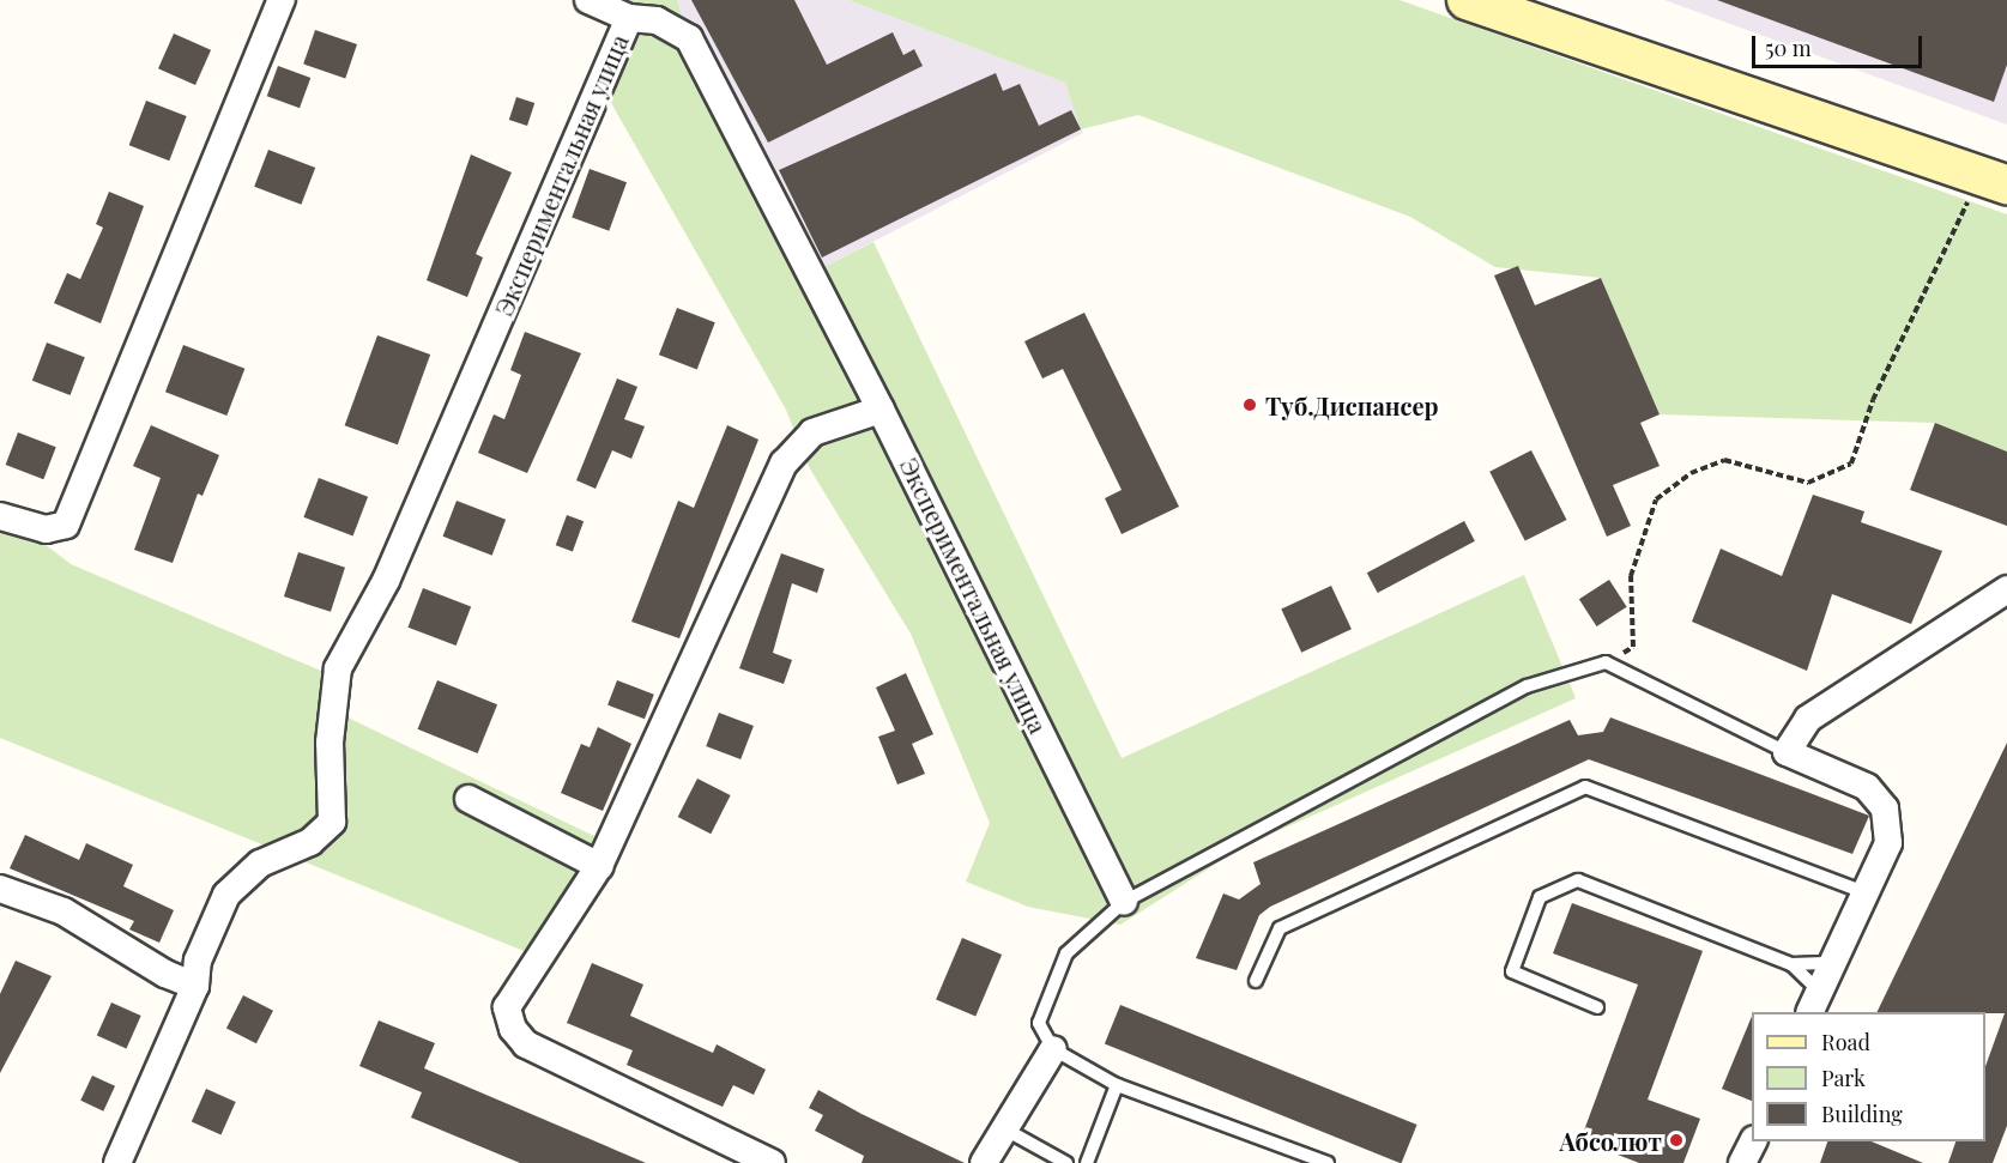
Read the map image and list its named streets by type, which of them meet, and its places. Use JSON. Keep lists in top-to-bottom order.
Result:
{
  "streets": {
    "street": ["Экспериментальная улица"]
  },
  "places": ["Туб.Диспансер", "Абсолют"],
  "legend": ["Road", "Park", "Building"],
  "scale_bar": "50 m"
}
